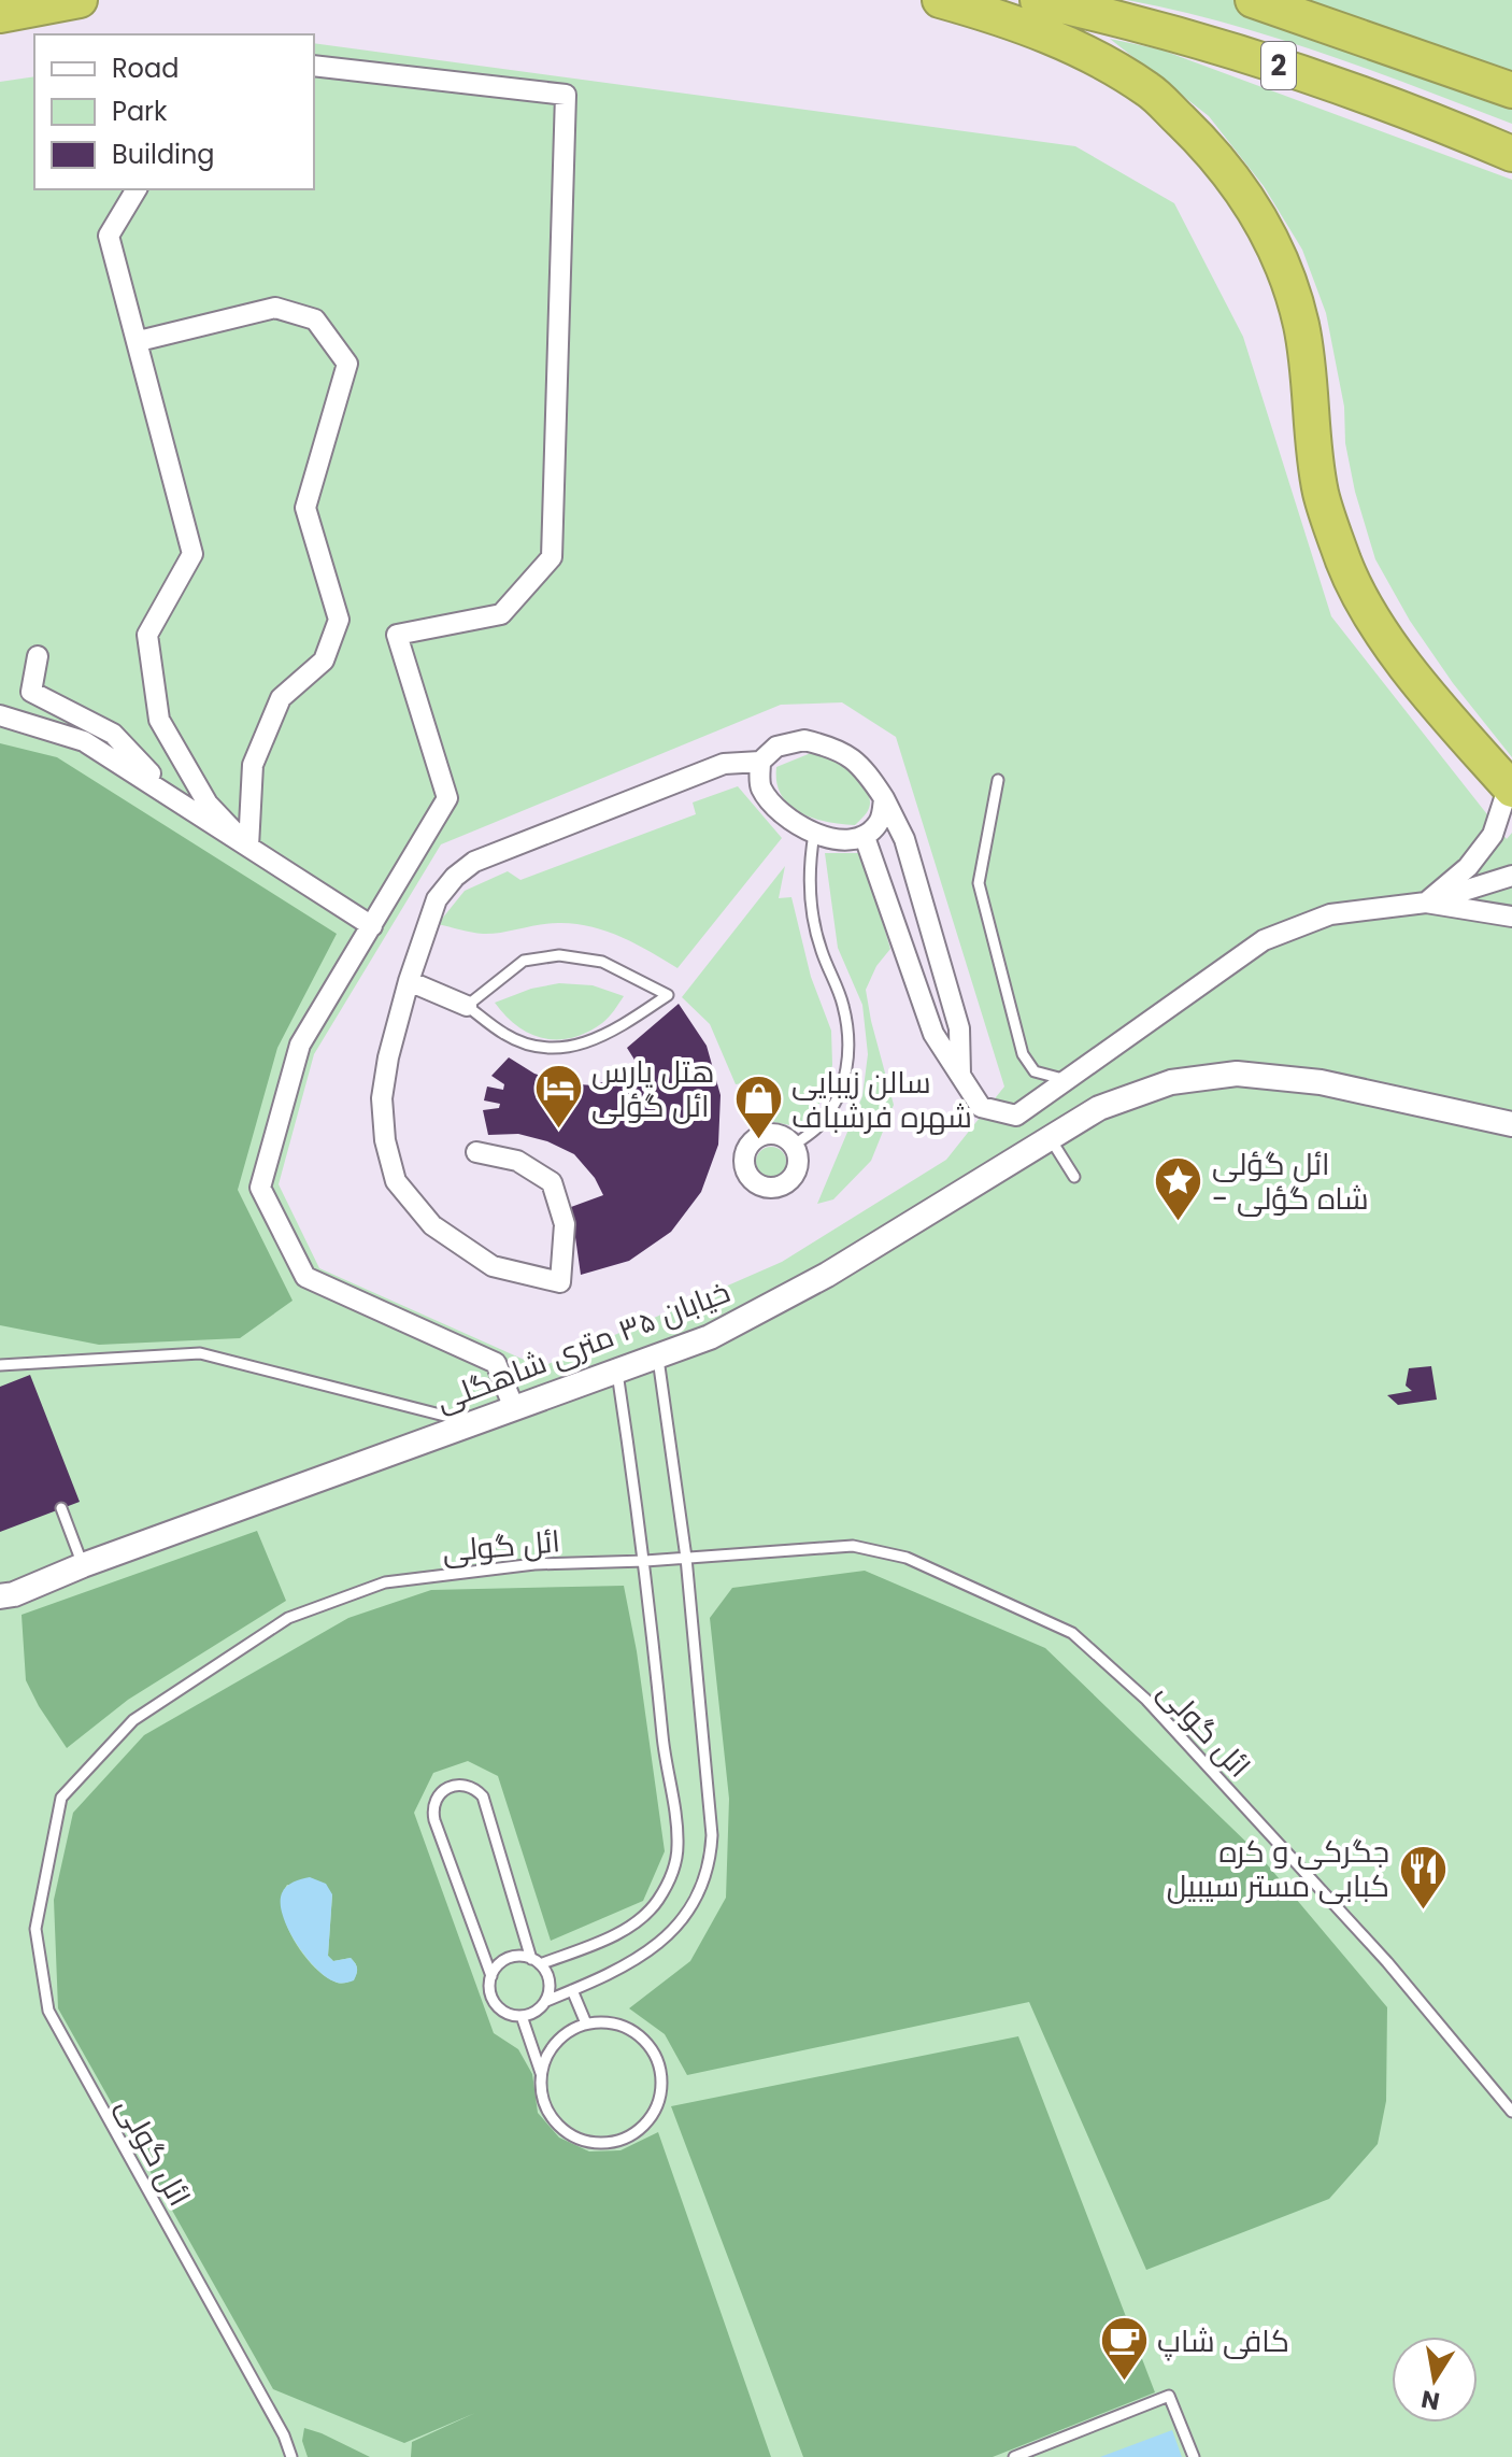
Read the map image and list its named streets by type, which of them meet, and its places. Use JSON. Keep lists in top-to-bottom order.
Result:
{
  "streets": {
    "highway": ["2"],
    "street": ["خیابان ۳۵ متری شاهگلی"],
    "lane": ["ائل گولی"]
  },
  "places": {
    "hotel": ["هتل پارس ائل گؤلی"],
    "shop": ["سالن زیبایی شهره فرشباف"],
    "place": ["ائل گؤلی - شاه گؤلی"],
    "restaurant": ["جگرکی و کره کبابی مستر سیبیل"],
    "cafe": ["کافی شاپ"]
  },
  "legend": ["Road", "Park", "Building"],
  "north": "bottom"
}
